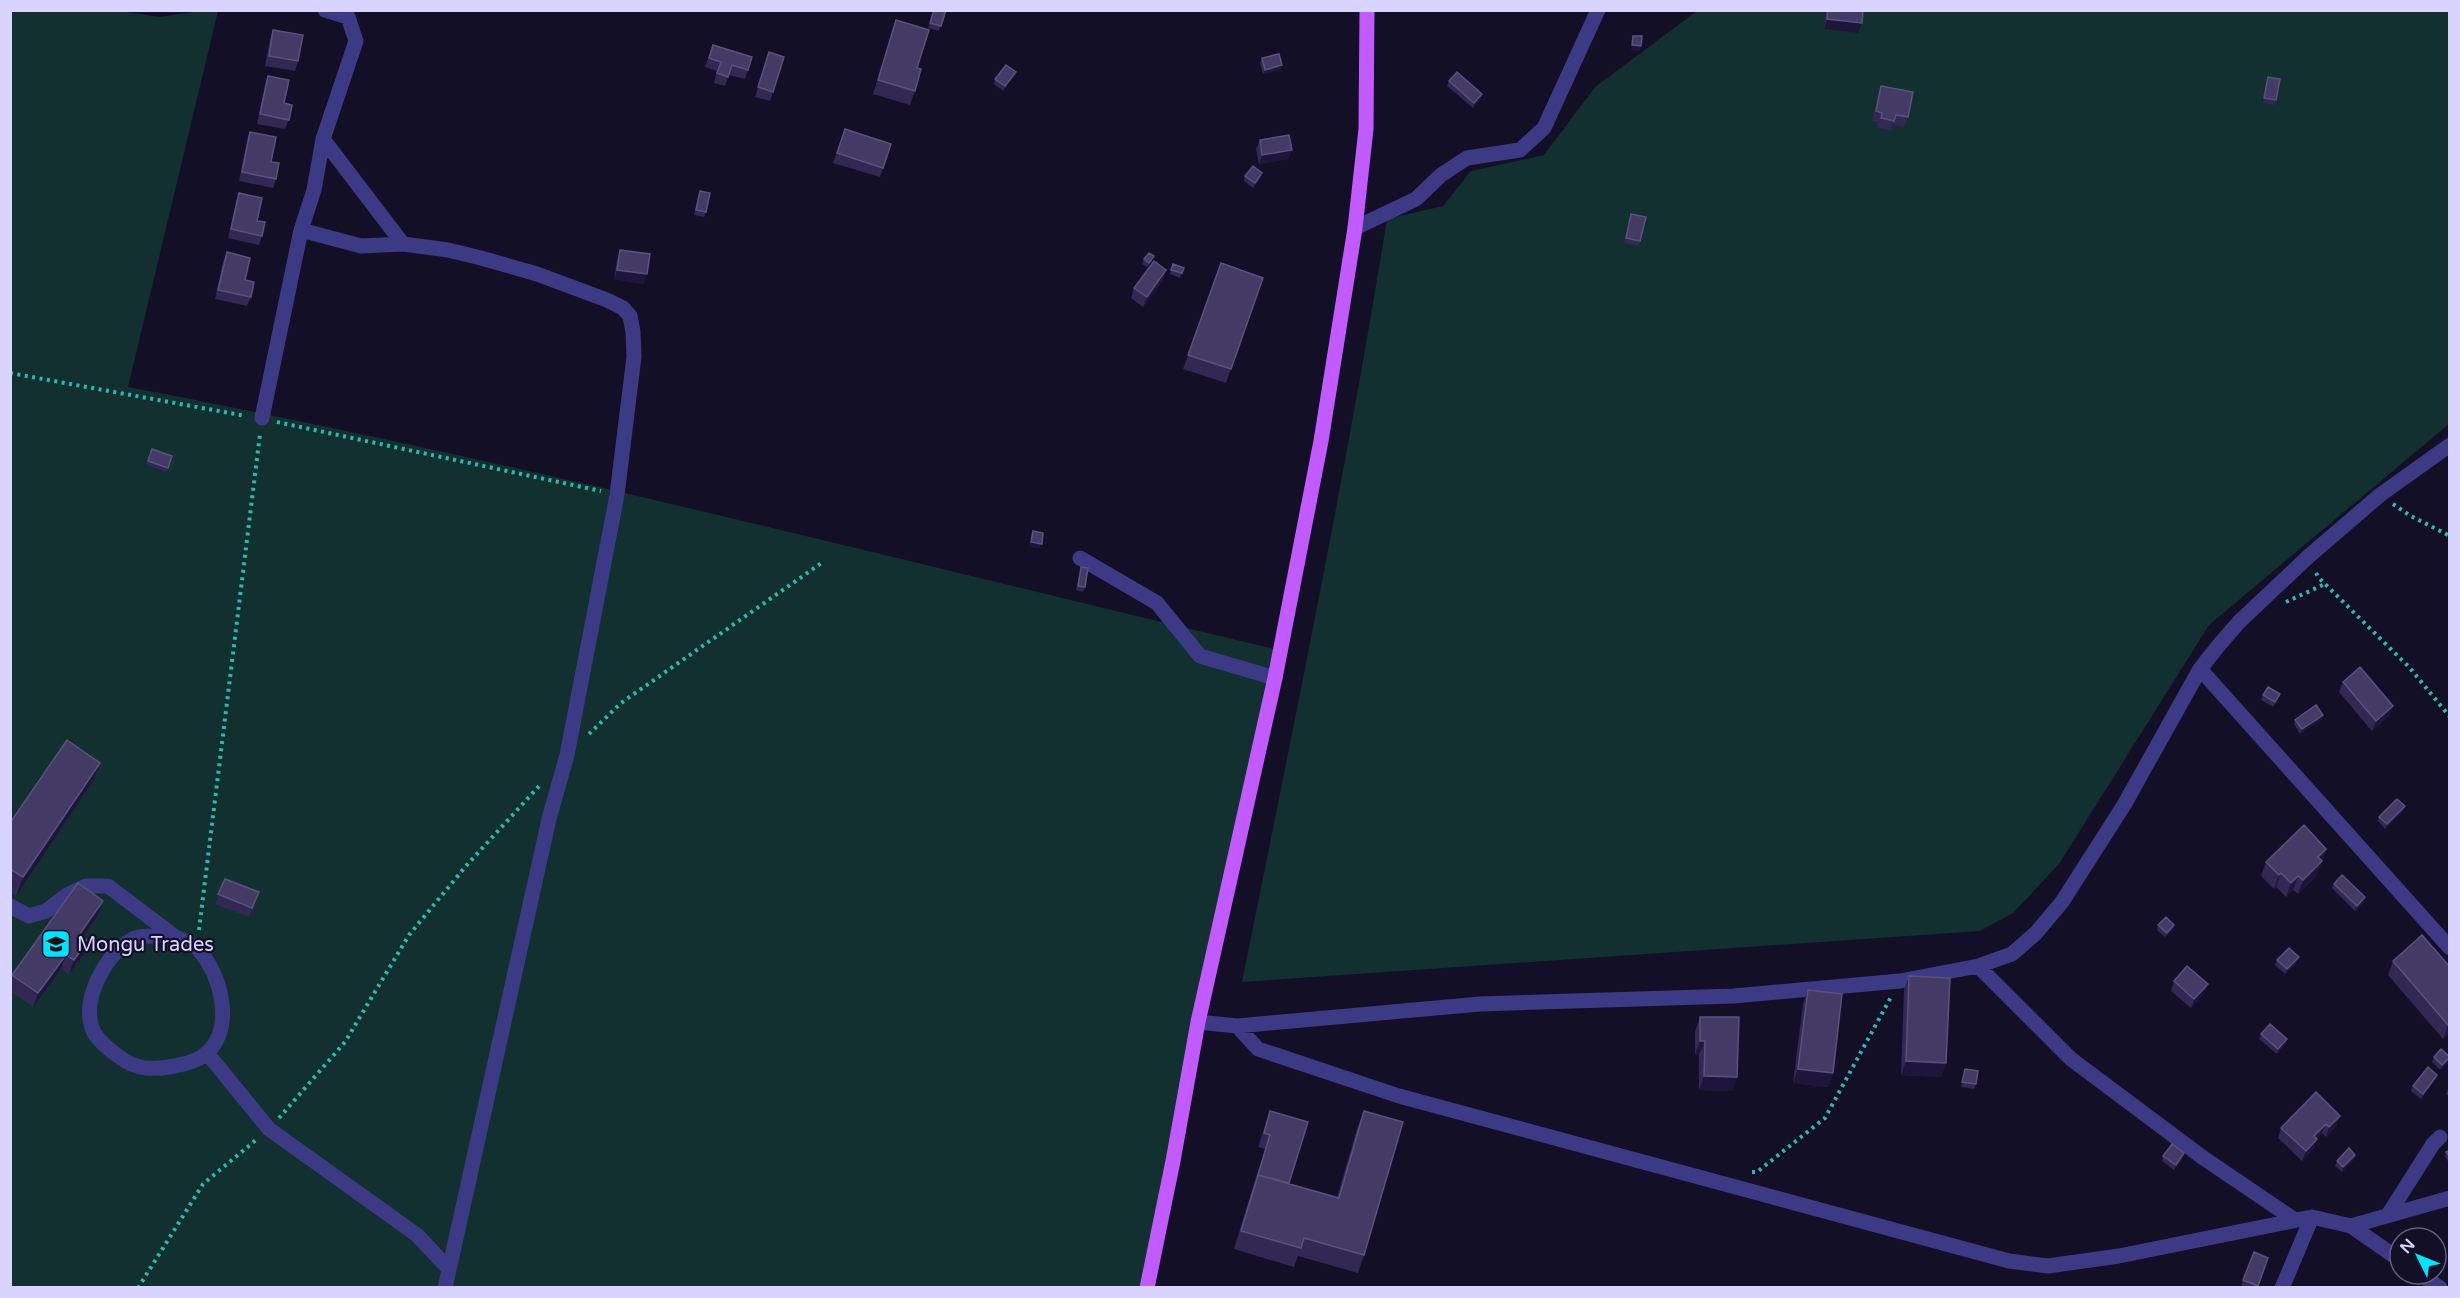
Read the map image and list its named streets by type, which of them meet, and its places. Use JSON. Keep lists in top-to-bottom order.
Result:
{
  "places": {
    "school or university": ["Mongu Trades"]
  },
  "north": "top left"
}
